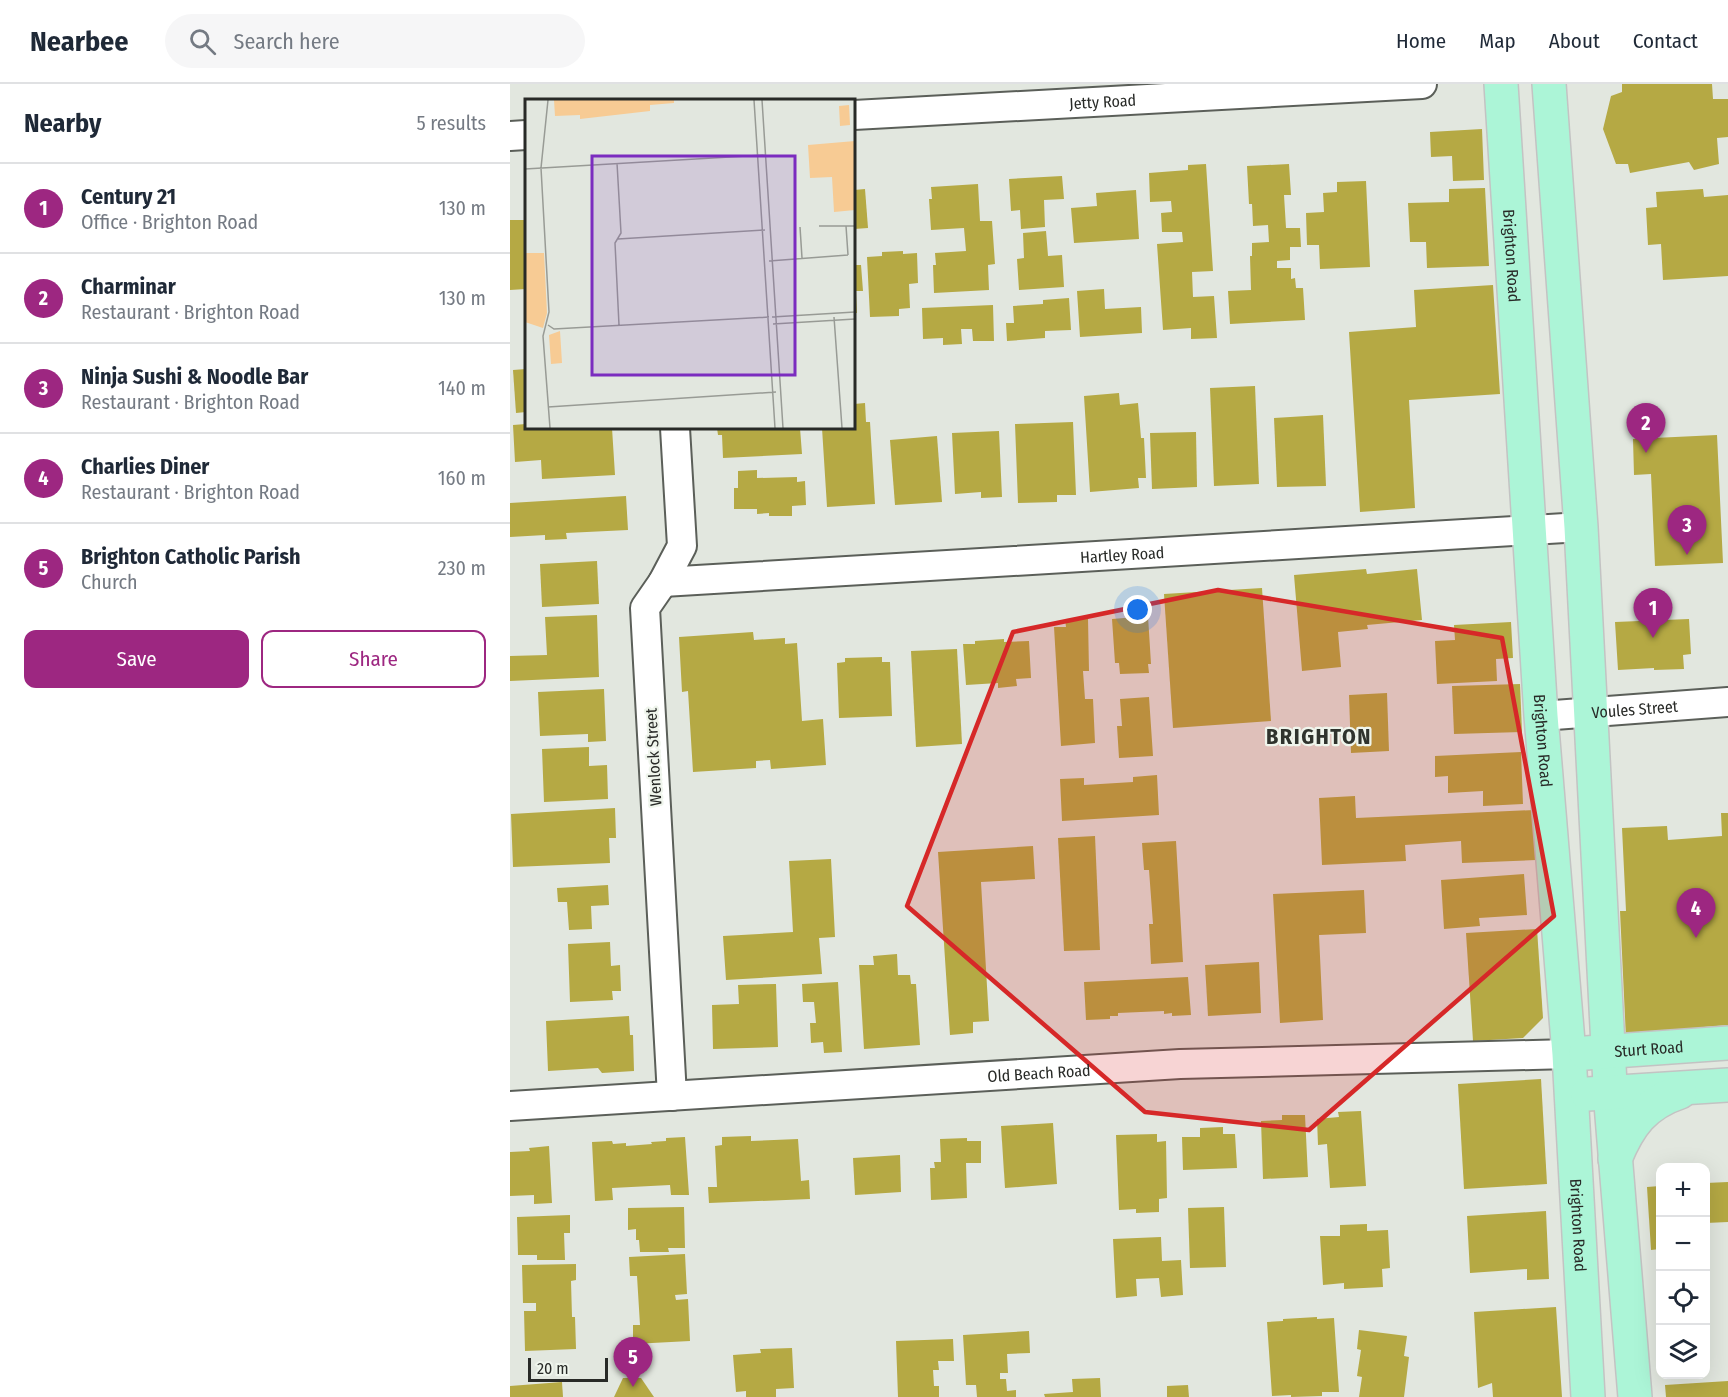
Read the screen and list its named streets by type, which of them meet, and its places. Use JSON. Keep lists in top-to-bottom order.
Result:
{
  "streets": {
    "main road": ["Brighton Road", "Sturt Road"],
    "street": [
      "Jetty Road",
      "Hartley Road",
      "Voules Street",
      "Wenlock Street",
      "Old Beach Road"
    ]
  },
  "crossings": [
    ["Brighton Road", "Hartley Road"],
    ["Brighton Road", "Voules Street"],
    ["Brighton Road", "Sturt Road"],
    ["Brighton Road", "Old Beach Road"],
    ["Hartley Road", "Wenlock Street"],
    ["Wenlock Street", "Old Beach Road"],
    ["Sturt Road", "Old Beach Road"]
  ],
  "districts": ["BRIGHTON"],
  "scale_bar": "20 m",
  "page": {
    "header": "Nearbee",
    "search": "Search here",
    "nav": [
      "Home",
      "Map",
      "About",
      "Contact"
    ],
    "heading": ["Nearby", "5 results"],
    "list": [
      {
        "mark": "1",
        "name": "Century 21",
        "note": "Office · Brighton Road",
        "value": "130 m"
      },
      {
        "mark": "2",
        "name": "Charminar",
        "note": "Restaurant · Brighton Road",
        "value": "130 m"
      },
      {
        "mark": "3",
        "name": "Ninja Sushi & Noodle Bar",
        "note": "Restaurant · Brighton Road",
        "value": "140 m"
      },
      {
        "mark": "4",
        "name": "Charlies Diner",
        "note": "Restaurant · Brighton Road",
        "value": "160 m"
      },
      {
        "mark": "5",
        "name": "Brighton Catholic Parish",
        "note": "Church",
        "value": "230 m"
      }
    ],
    "pins": [
      "2",
      "3",
      "1",
      "4",
      "5"
    ],
    "buttons": ["Save", "Share"],
    "map_buttons": ["+", "−"],
    "scale": "20 m"
  }
}
